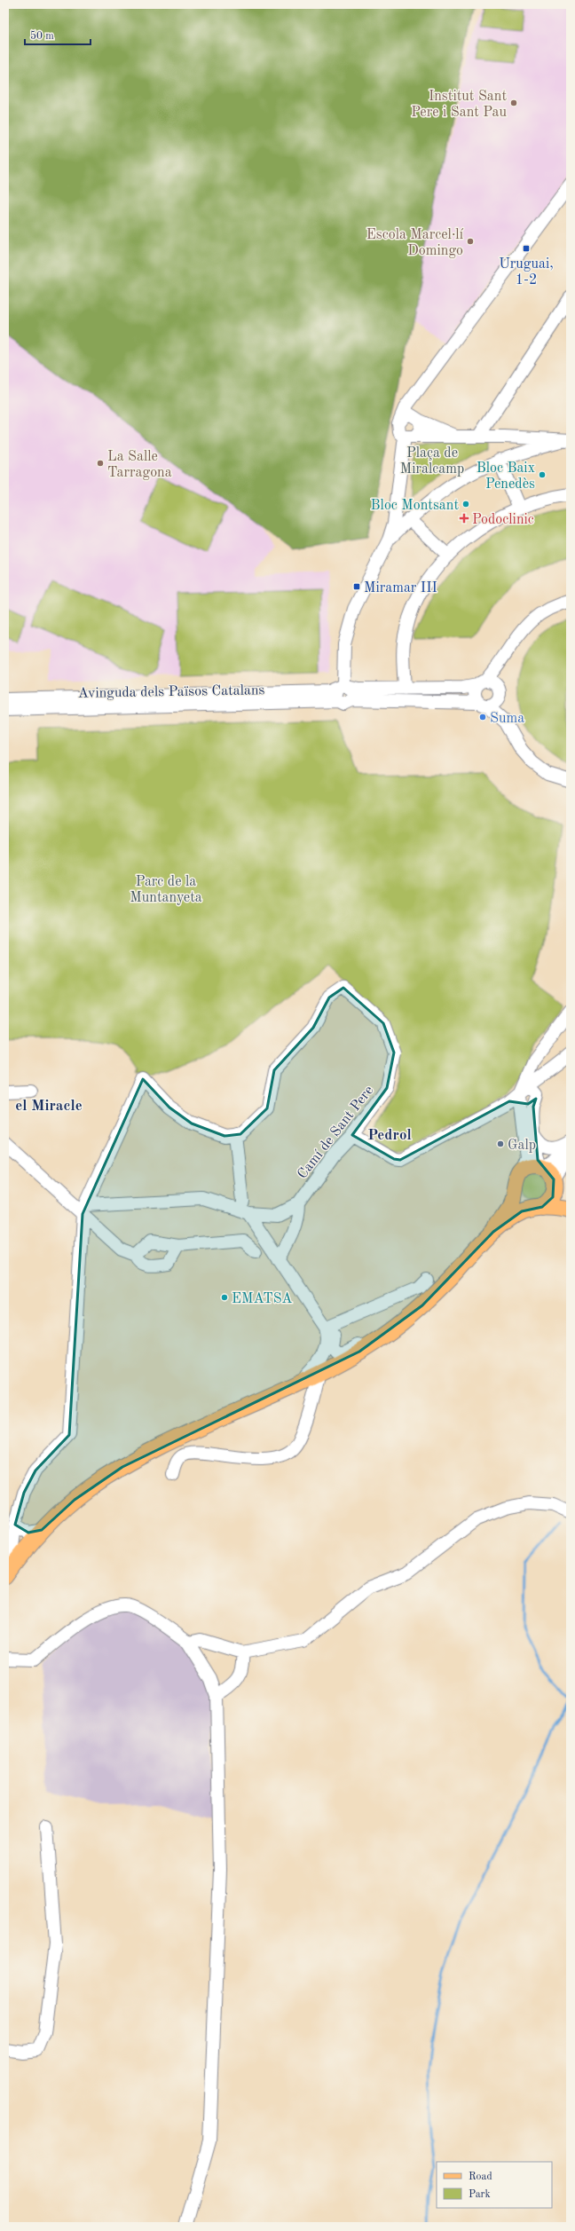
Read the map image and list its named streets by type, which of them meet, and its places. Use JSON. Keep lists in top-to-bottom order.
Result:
{
  "streets": {
    "street": ["Avinguda dels Països Catalans", "Camí de Sant Pere"]
  },
  "districts": ["el Miracle", "Pedrol"],
  "parks": ["Plaça de Miralcamp", "Parc de la Muntanyeta"],
  "places": {
    "other": [
      "Institut Sant Pere i Sant Pau",
      "Escola Marcel·lí Domingo",
      "La Salle Tarragona",
      "Bloc Baix Penedès",
      "Bloc Montsant",
      "Suma",
      "Galp",
      "EMATSA"
    ],
    "transit": ["Uruguai, 1-2", "Miramar III"],
    "health": ["Podoclinic"]
  },
  "legend": ["Road", "Park"],
  "scale_bar": "50 m"
}
